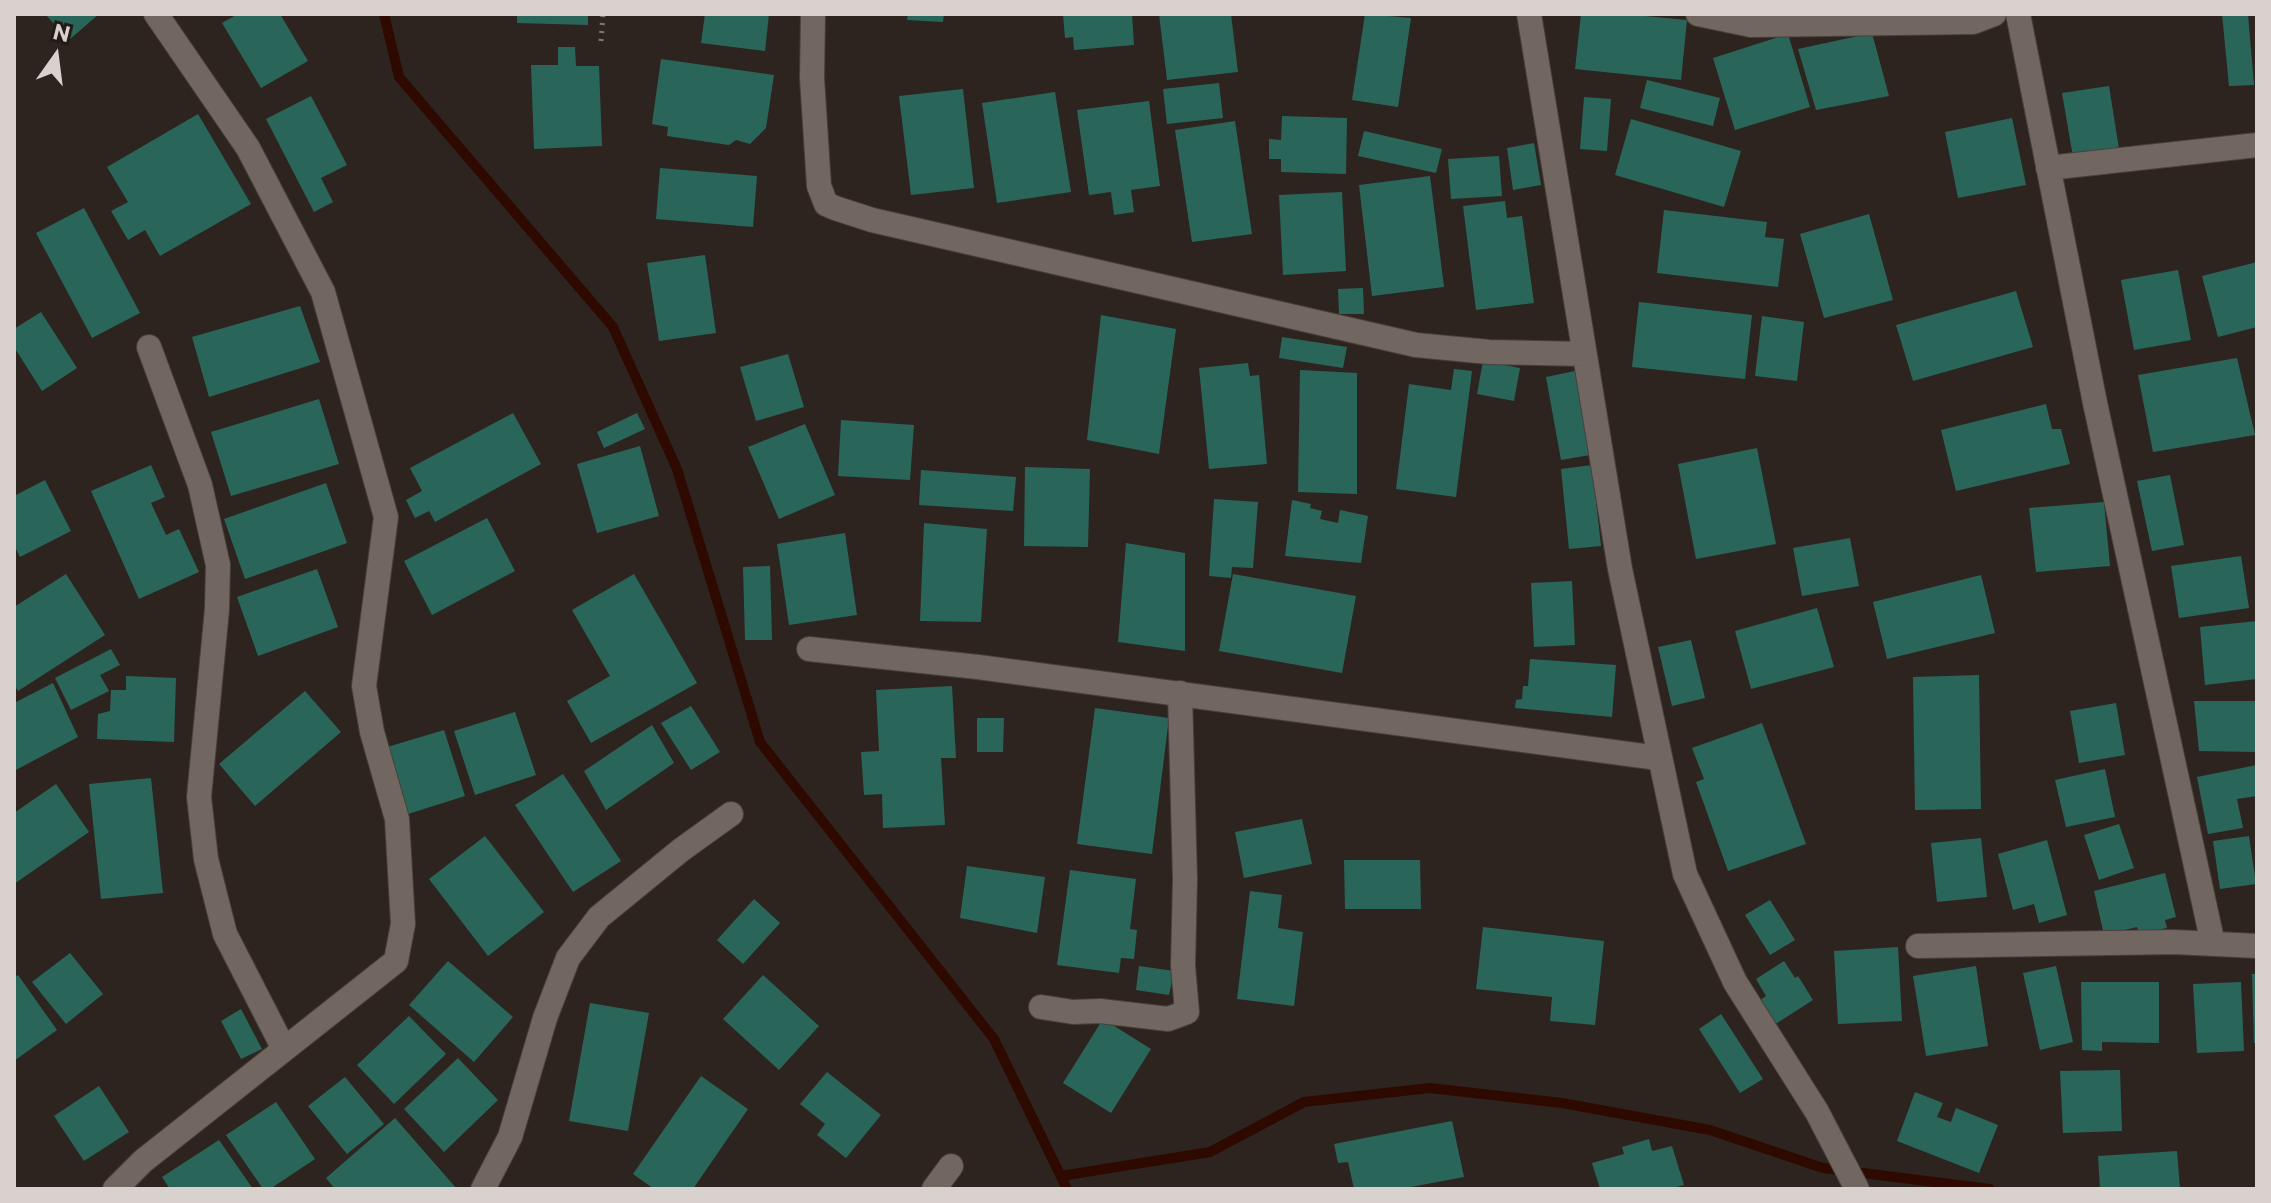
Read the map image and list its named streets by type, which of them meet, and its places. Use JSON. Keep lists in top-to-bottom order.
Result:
{
  "north": "top"
}
